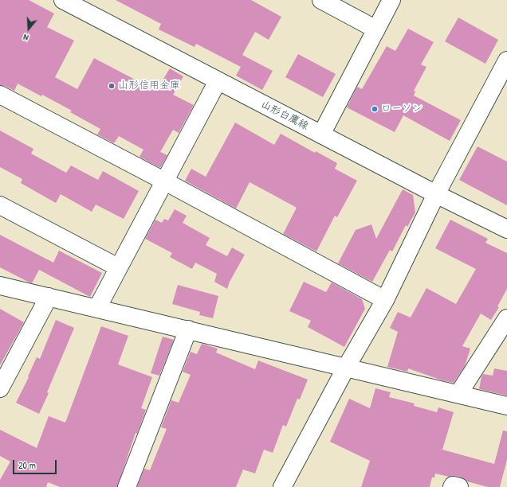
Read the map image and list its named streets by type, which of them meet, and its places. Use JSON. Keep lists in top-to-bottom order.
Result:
{
  "streets": {
    "main road": ["山形白鷹線"]
  },
  "places": ["山形信用金庫", "ローソン"],
  "scale_bar": "20 m",
  "north": "bottom"
}
